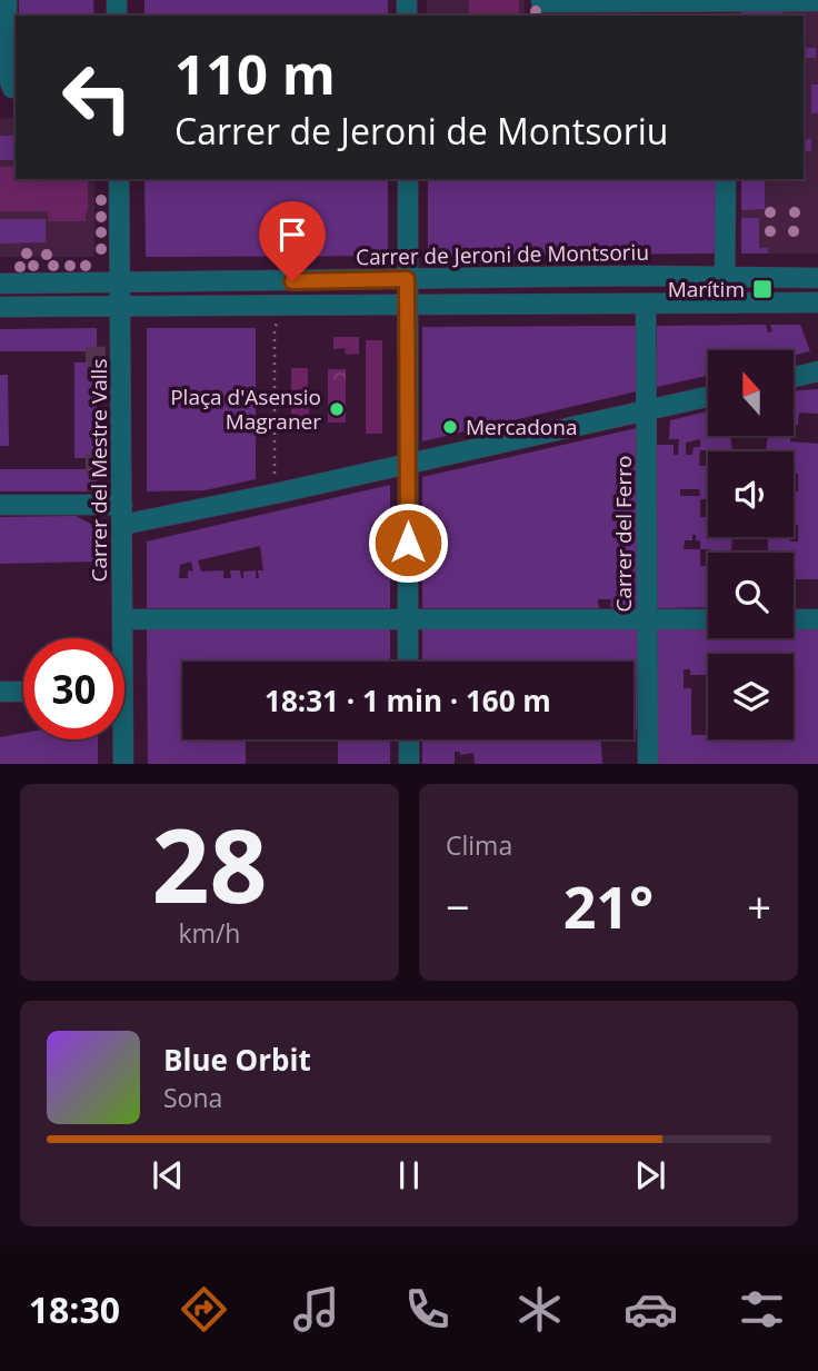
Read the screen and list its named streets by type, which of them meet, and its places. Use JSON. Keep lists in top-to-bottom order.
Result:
{
  "streets": {
    "street": ["Carrer de Jeroni de Montsoriu", "Carrer del Mestre Valls", "Carrer del Ferro"]
  },
  "crossings": [
    ["Carrer de Jeroni de Montsoriu", "Carrer del Mestre Valls"]
  ],
  "places": {
    "transit": ["Marítim"],
    "other": ["Plaça d'Asensio Magraner", "Mercadona"]
  },
  "north": "top",
  "page": {
    "turn": ["110 m", "Carrer de Jeroni de Montsoriu"],
    "limit": "30",
    "trip": "18:31 · 1 min · 160 m",
    "tile": [
      ["28", "km/h"],
      "Clima"
    ],
    "heat": ["−", "21°", "+"],
    "song": ["Blue Orbit", "Sona"],
    "tabs": "18:30"
  }
}
